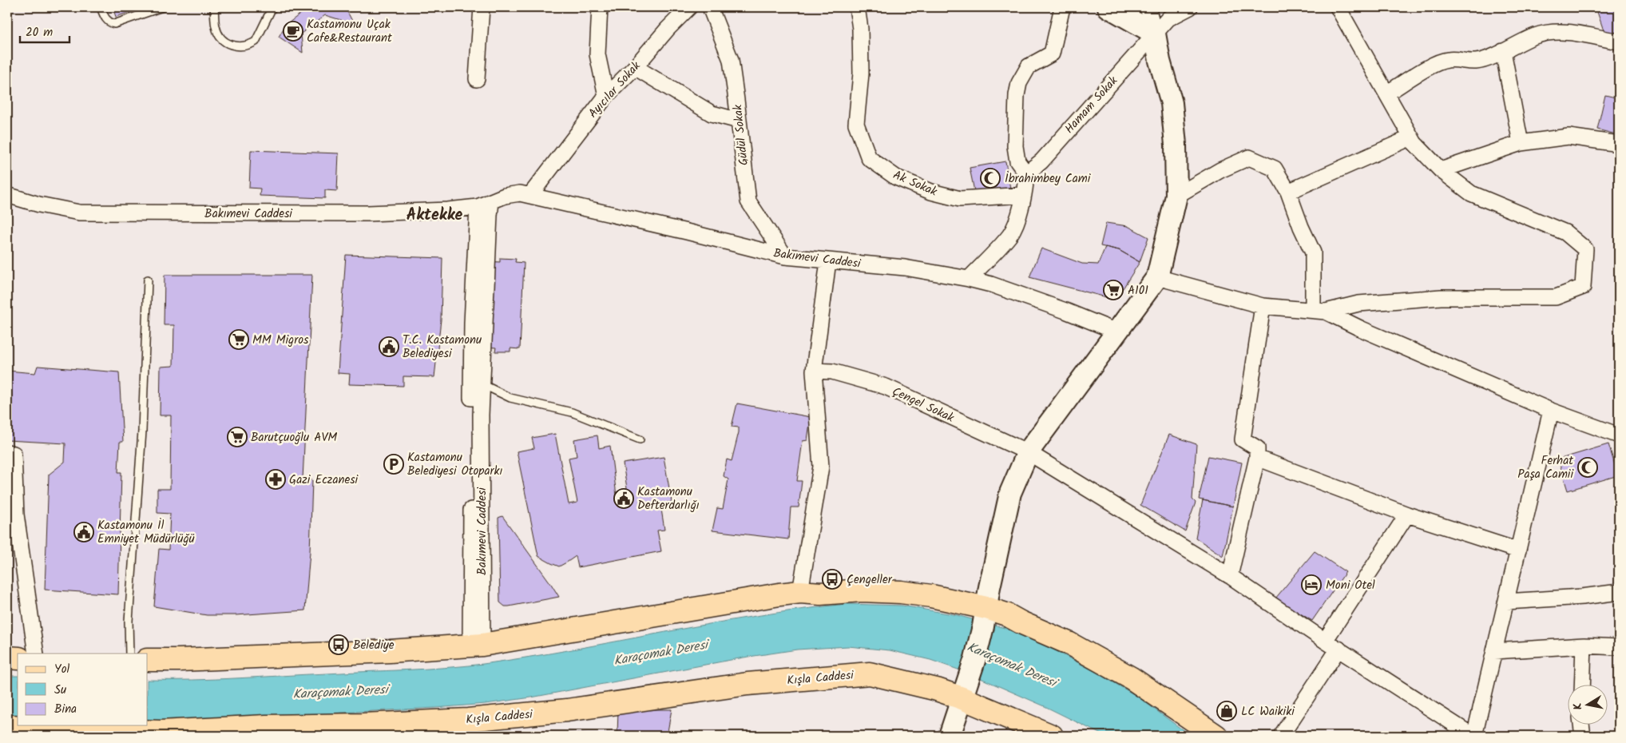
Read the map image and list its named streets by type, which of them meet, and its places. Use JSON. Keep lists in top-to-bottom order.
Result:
{
  "streets": {
    "main road": ["Kışla Caddesi"],
    "street": [
      "Ayıcılar Sokak",
      "Hamam Sokak",
      "Güdül Sokak",
      "Ak Sokak",
      "Bakımevi Caddesi",
      "Çengel Sokak"
    ]
  },
  "crossings": [
    ["Ayıcılar Sokak", "Bakımevi Caddesi"],
    ["Güdül Sokak", "Bakımevi Caddesi"]
  ],
  "districts": ["Aktekke"],
  "water": ["Karaçomak Deresi"],
  "places": {
    "cafe": ["Kastamonu Uçak Cafe&Restaurant"],
    "mosque": ["İbrahimbey Cami", "Ferhat Paşa Camii"],
    "supermarket": ["A101", "MM Migros", "Barutçuoğlu AVM"],
    "public building": ["T.C. Kastamonu Belediyesi", "Kastamonu Defterdarlığı", "Kastamonu İl Emniyet Müdürlüğü"],
    "parking": ["Kastamonu Belediyesi Otoparkı"],
    "pharmacy": ["Gazi Eczanesi"],
    "bus stop": ["Çengeller", "Belediye"],
    "hotel": ["Moni Otel"],
    "shop": ["LC Waikiki"]
  },
  "legend": ["Yol", "Su", "Bina"],
  "scale_bar": "20 m",
  "north": "left"
}
